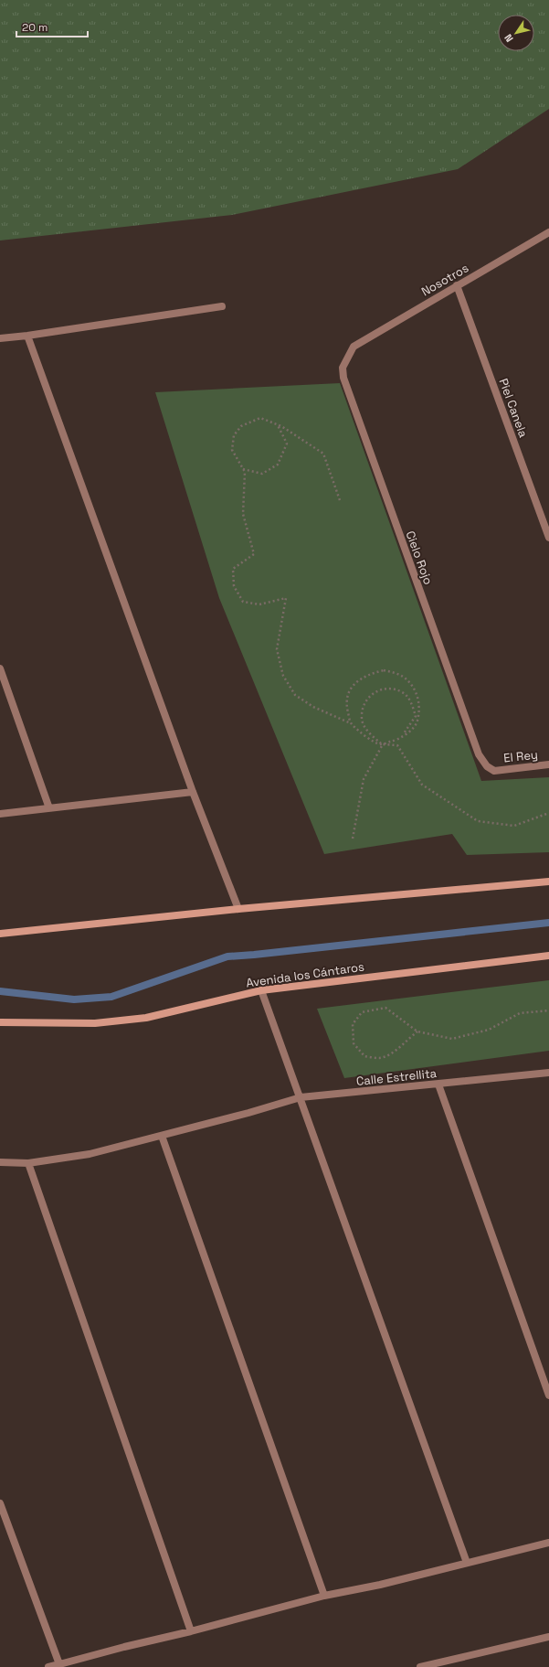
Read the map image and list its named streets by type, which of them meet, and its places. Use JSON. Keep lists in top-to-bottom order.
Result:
{
  "streets": {
    "street": [
      "Nosotros",
      "Piel Canela",
      "Cielo Rojo",
      "El Rey",
      "Avenida los Cántaros",
      "Calle Estrellita"
    ]
  },
  "crossings": [
    ["Nosotros", "Piel Canela"],
    ["Nosotros", "Cielo Rojo"],
    ["Cielo Rojo", "El Rey"]
  ],
  "scale_bar": "20 m",
  "north": "bottom left"
}
